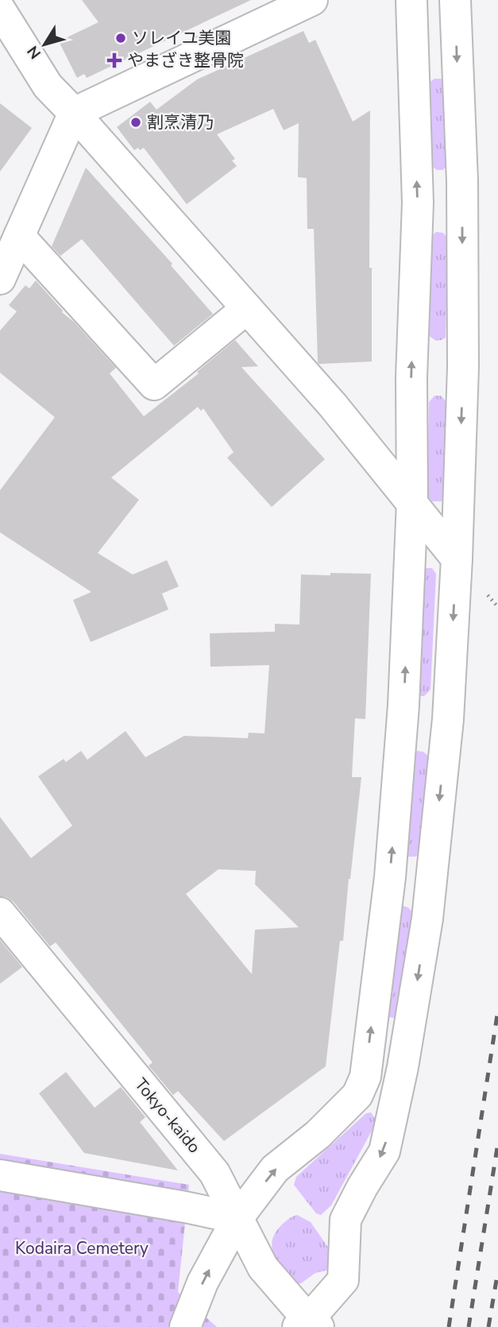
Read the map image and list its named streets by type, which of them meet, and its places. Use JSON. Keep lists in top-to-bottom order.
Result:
{
  "streets": {
    "street": ["Tokyo-kaido"]
  },
  "parks": ["Kodaira Cemetery"],
  "places": {
    "other": ["ソレイユ美園", "割烹清乃"],
    "health": ["やまざき整骨院"]
  },
  "north": "bottom left"
}
